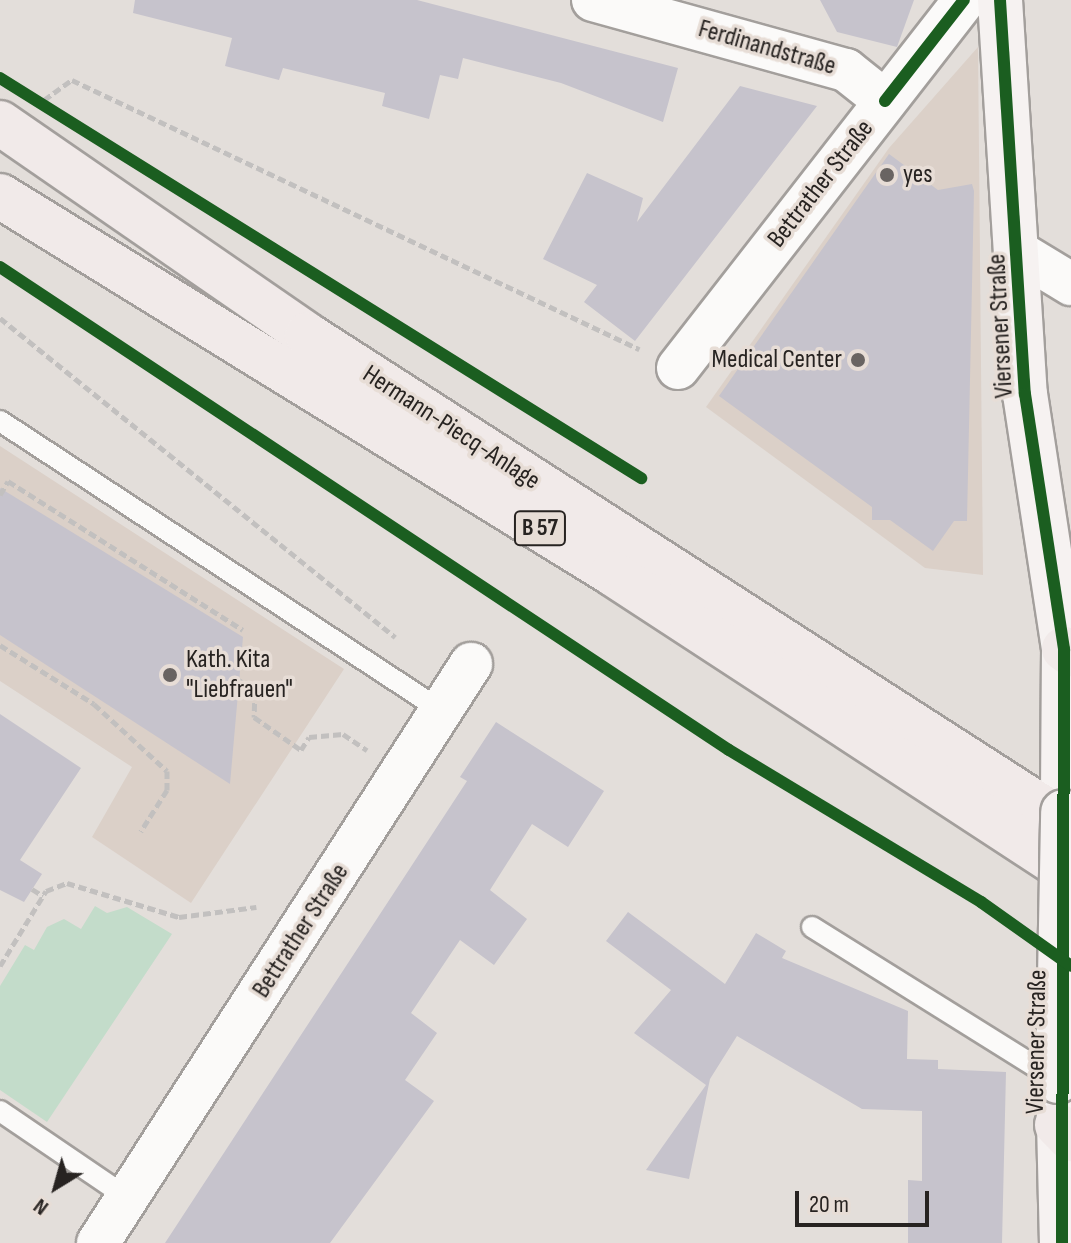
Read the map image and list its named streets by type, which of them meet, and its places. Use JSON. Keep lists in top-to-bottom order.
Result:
{
  "streets": {
    "main road": ["Viersener Straße", "Hermann-Piecq-Anlage", "B 57"],
    "street": ["Ferdinandstraße", "Bettrather Straße"]
  },
  "crossings": [
    ["Ferdinandstraße", "Bettrather Straße"],
    ["Viersener Straße", "Hermann-Piecq-Anlage"]
  ],
  "places": ["yes", "Medical Center", "Kath. Kita \"Liebfrauen\""],
  "scale_bar": "20 m",
  "north": "bottom left"
}
